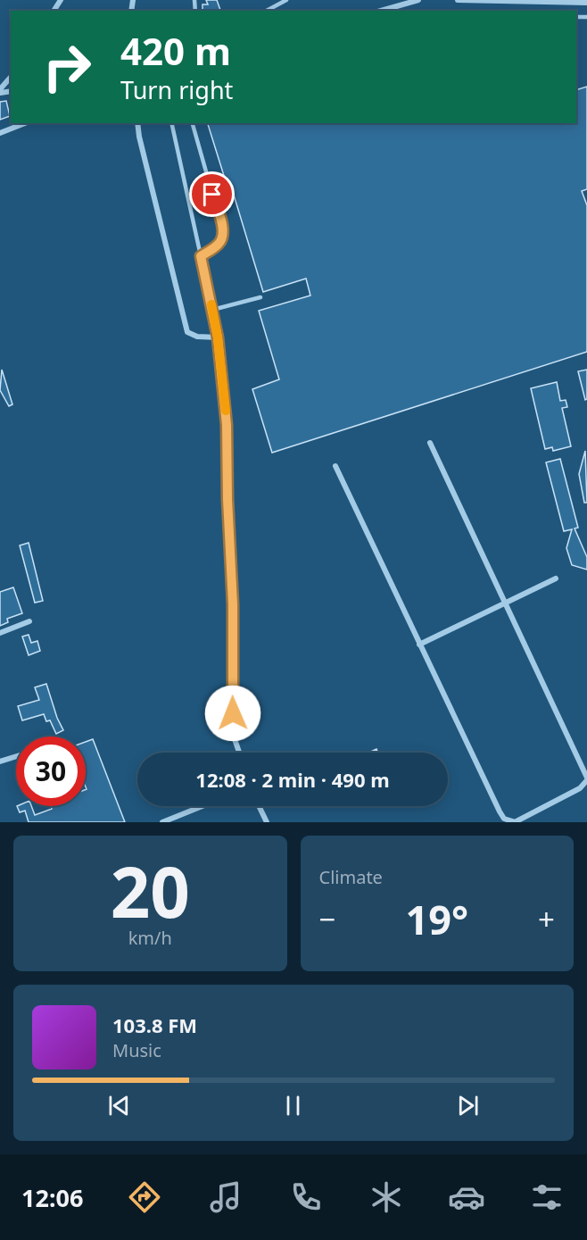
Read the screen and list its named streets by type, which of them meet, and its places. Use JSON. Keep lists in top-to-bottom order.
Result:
{
  "page": {
    "turn": ["420 m", "Turn right"],
    "limit": "30",
    "trip": "12:08 · 2 min · 490 m",
    "tile": [
      ["20", "km/h"],
      "Climate"
    ],
    "heat": ["−", "19°", "+"],
    "song": ["103.8 FM", "Music"],
    "tabs": "12:06"
  }
}
